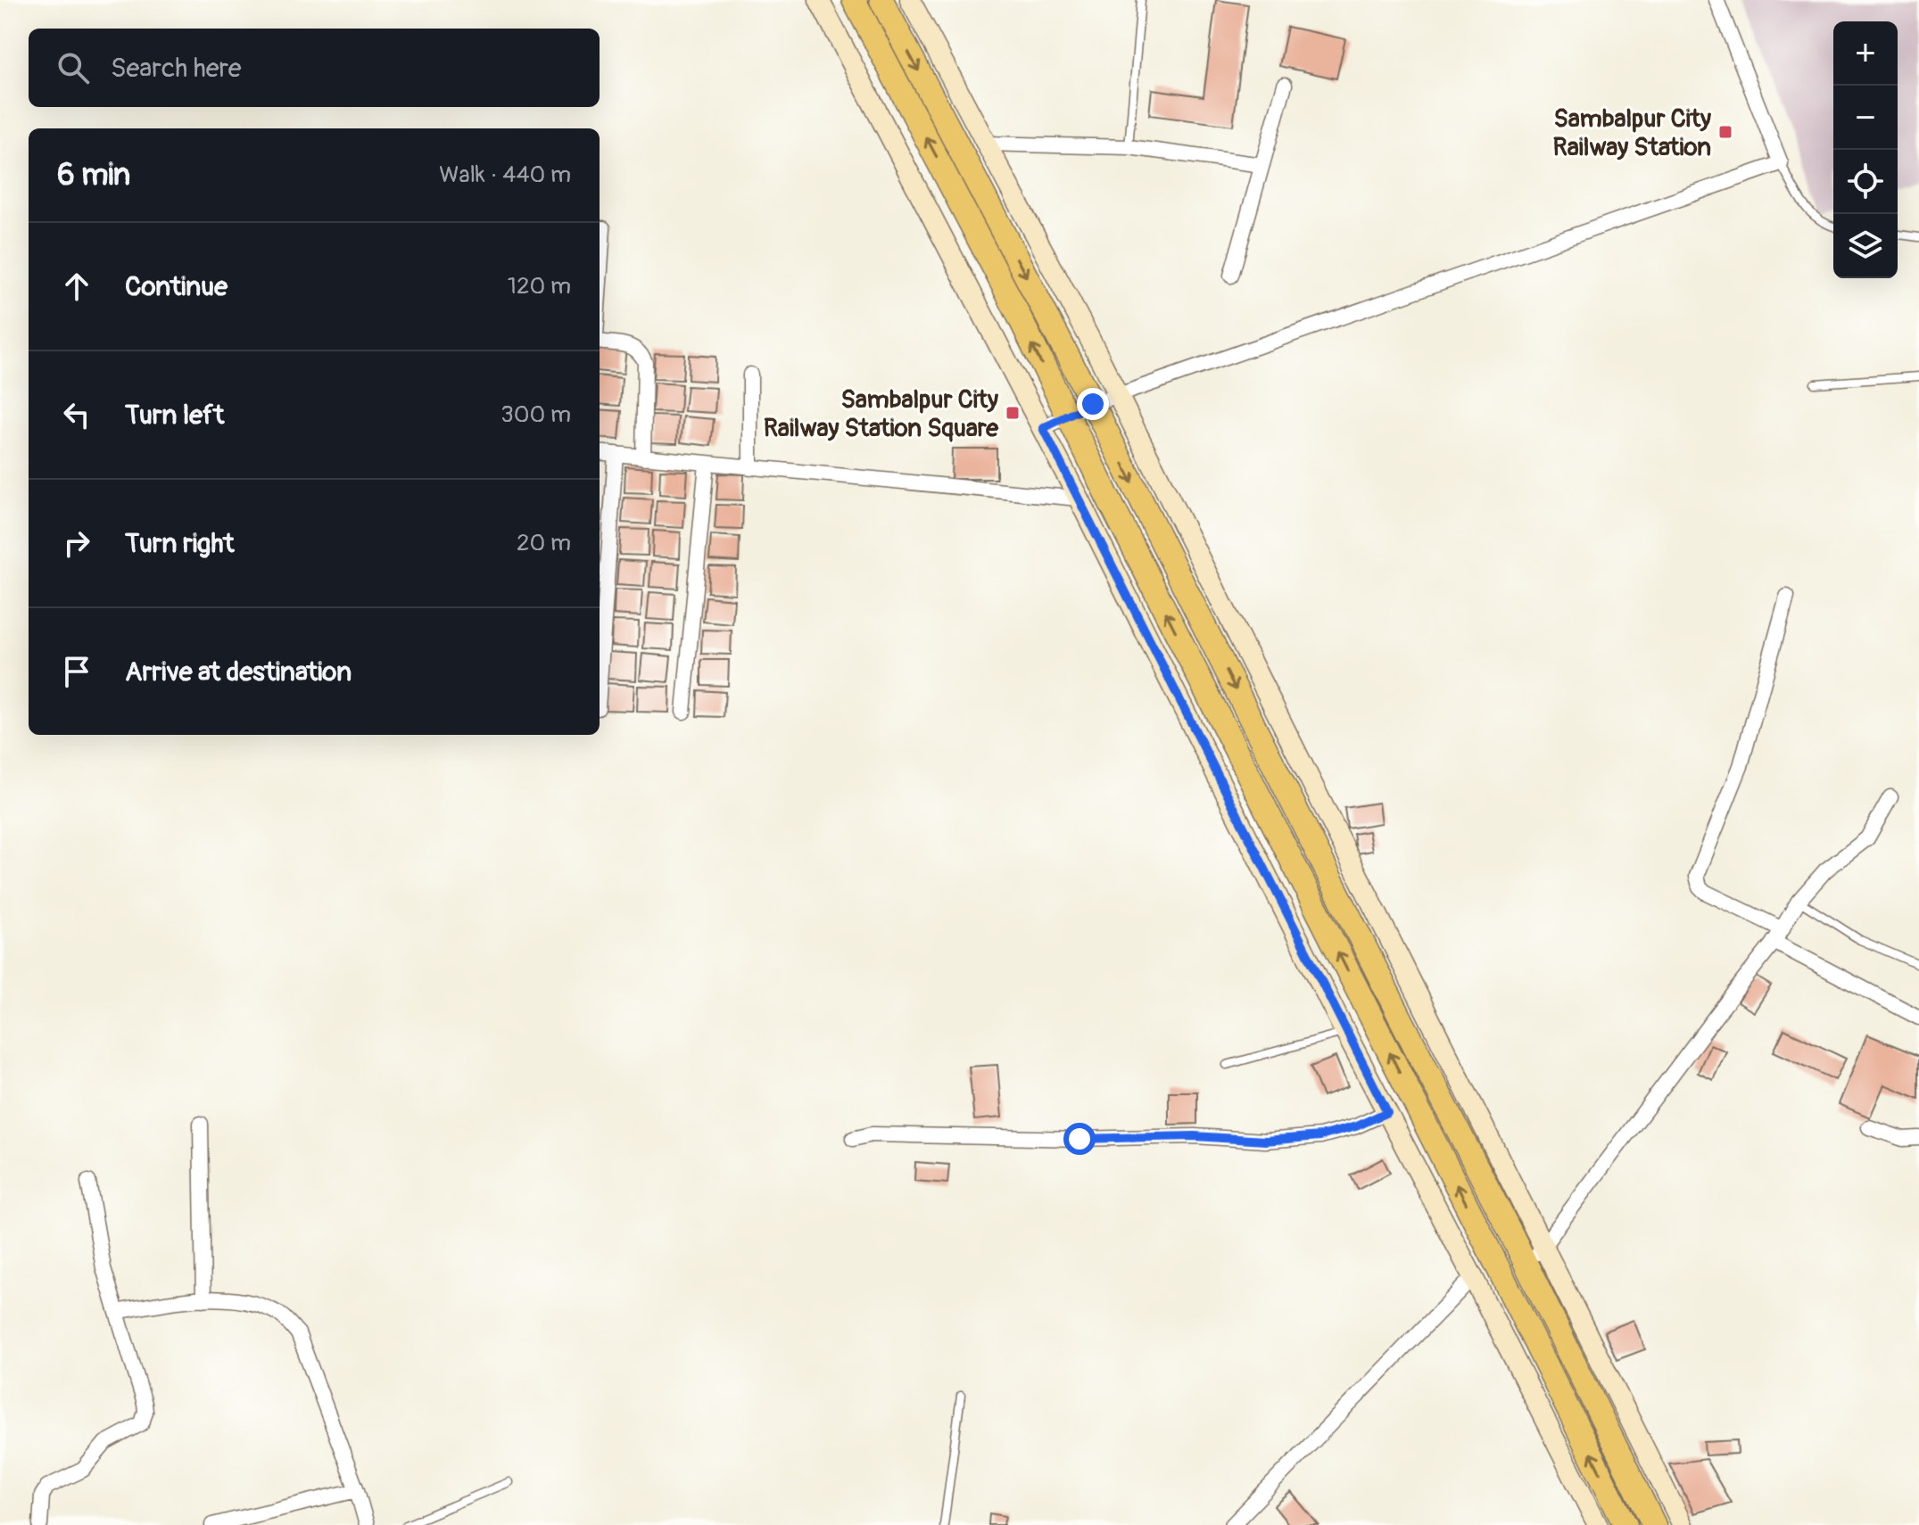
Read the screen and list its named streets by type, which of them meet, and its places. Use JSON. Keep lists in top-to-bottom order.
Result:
{
  "places": {
    "transit": ["Sambalpur City Railway Station", "Sambalpur City Railway Station Square"]
  },
  "page": {
    "map_buttons": ["+", "−"],
    "search": "Search here",
    "heading": ["6 min", "Walk · 440 m"],
    "list": [
      ["Continue", "120 m"],
      ["Turn left", "300 m"],
      ["Turn right", "20 m"],
      "Arrive at destination"
    ]
  }
}
